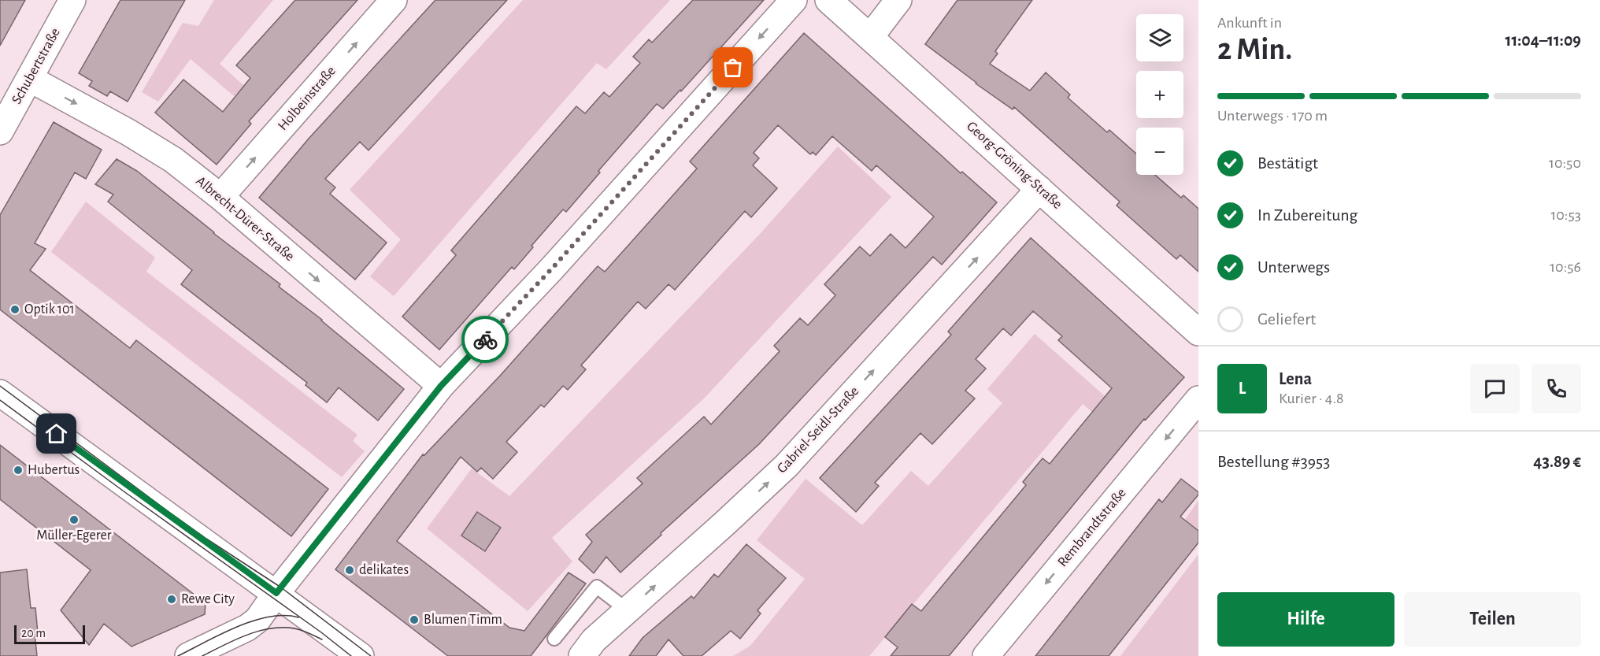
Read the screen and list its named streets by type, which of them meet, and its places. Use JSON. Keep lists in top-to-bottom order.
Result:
{
  "streets": {
    "street": [
      "Schubertstraße",
      "Holbeinstraße",
      "Georg-Gröning-Straße",
      "Albrecht-Dürer-Straße",
      "Gabriel-Seidl-Straße",
      "Rembrandtstraße"
    ]
  },
  "crossings": [
    ["Schubertstraße", "Albrecht-Dürer-Straße"],
    ["Holbeinstraße", "Albrecht-Dürer-Straße"],
    ["Georg-Gröning-Straße", "Gabriel-Seidl-Straße"]
  ],
  "one_way": [
    "Holbeinstraße",
    "Albrecht-Dürer-Straße",
    "Gabriel-Seidl-Straße",
    "Rembrandtstraße"
  ],
  "places": [
    "Optik 101",
    "Hubertus",
    "Müller-Egerer",
    "delikates",
    "Rewe City",
    "Blumen Timm"
  ],
  "scale_bar": "20 m",
  "page": {
    "heading": ["2 Min.", "Ankunft in", "11:04–11:09"],
    "panel": [
      "Lena",
      "Kurier · 4.8",
      "Bestellung #3953",
      "43.89 €"
    ],
    "map_buttons": ["+", "−"],
    "bar": "Unterwegs · 170 m",
    "list": [
      ["Bestätigt", "10:50"],
      ["In Zubereitung", "10:53"],
      ["Unterwegs", "10:56"],
      "Geliefert"
    ],
    "round": "L",
    "buttons": ["Hilfe", "Teilen"],
    "scale": "20 m"
  }
}
